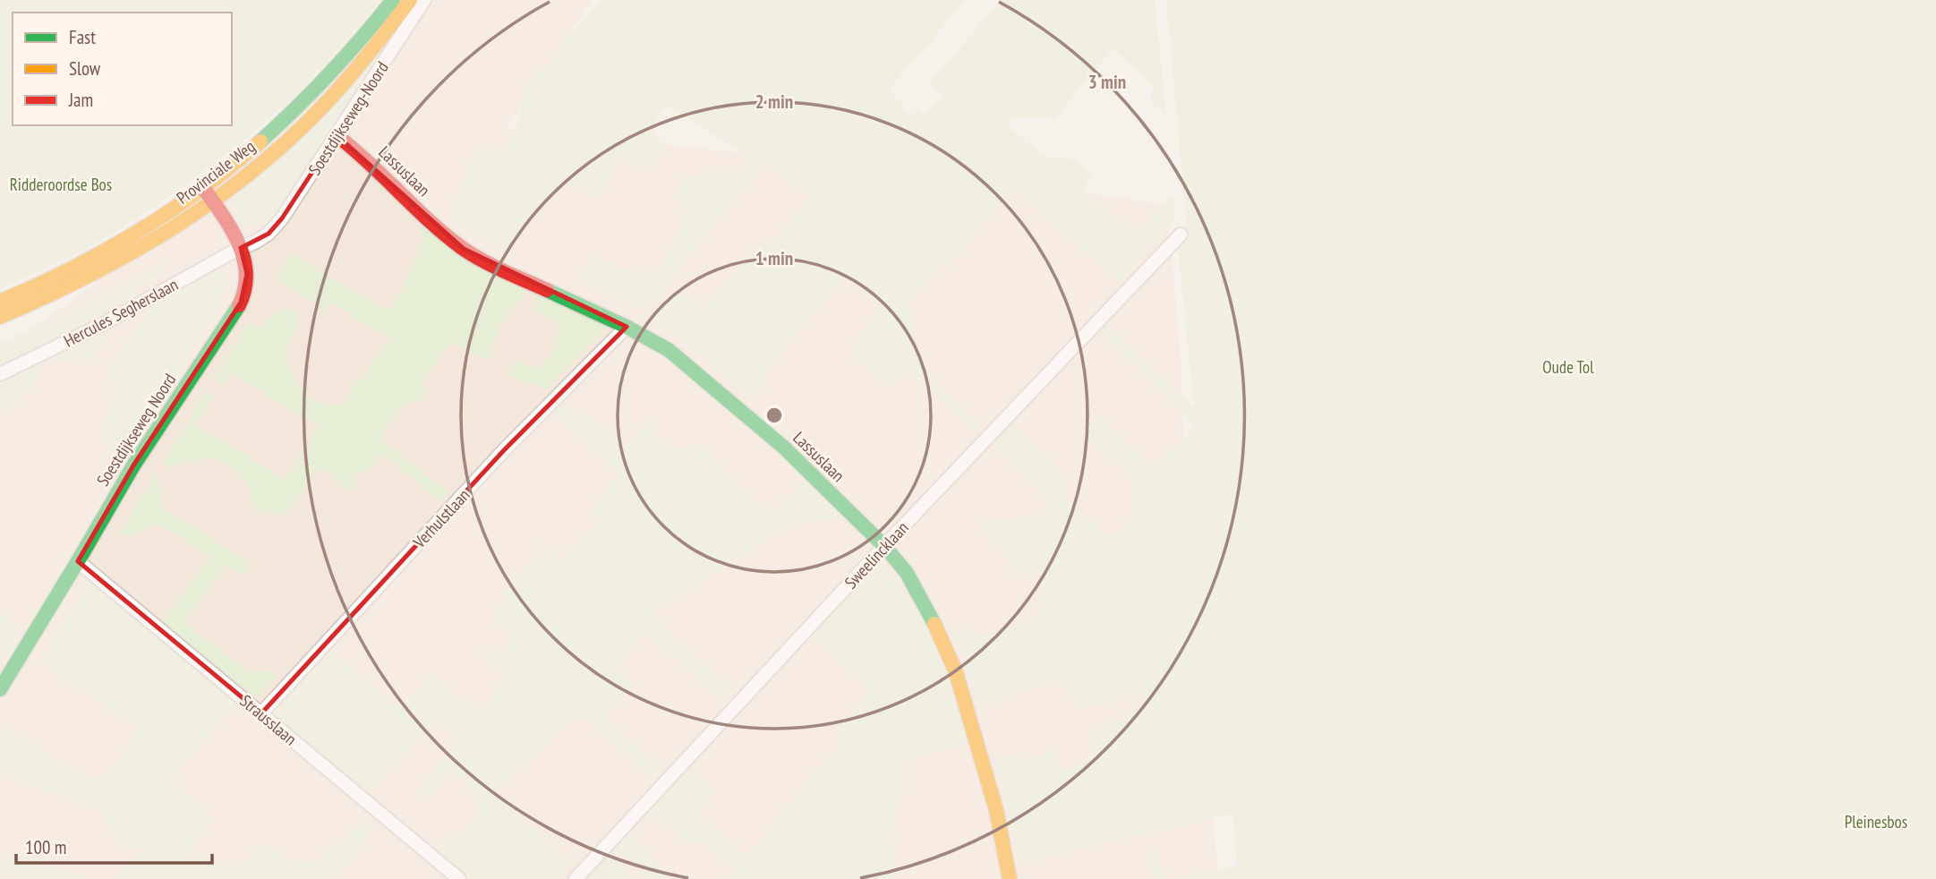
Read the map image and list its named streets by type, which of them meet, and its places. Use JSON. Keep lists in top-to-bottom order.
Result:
{
  "streets": {
    "main road": ["Lassuslaan", "Provinciale Weg", "Soestdijkseweg Noord"],
    "street": [
      "Soestdijkseweg-Noord",
      "Hercules Segherslaan",
      "Verhulstlaan",
      "Sweelincklaan",
      "Strausslaan"
    ]
  },
  "crossings": [
    ["Soestdijkseweg-Noord", "Lassuslaan"],
    ["Soestdijkseweg-Noord", "Hercules Segherslaan"],
    ["Lassuslaan", "Verhulstlaan"],
    ["Lassuslaan", "Sweelincklaan"],
    ["Provinciale Weg", "Soestdijkseweg Noord"],
    ["Hercules Segherslaan", "Soestdijkseweg Noord"],
    ["Soestdijkseweg Noord", "Strausslaan"],
    ["Verhulstlaan", "Strausslaan"]
  ],
  "parks": ["Ridderoordse Bos", "Oude Tol", "Pleinesbos"],
  "legend": ["Fast", "Slow", "Jam"],
  "scale_bar": "100 m",
  "rings": ["3 min", "2 min", "1 min"]
}
